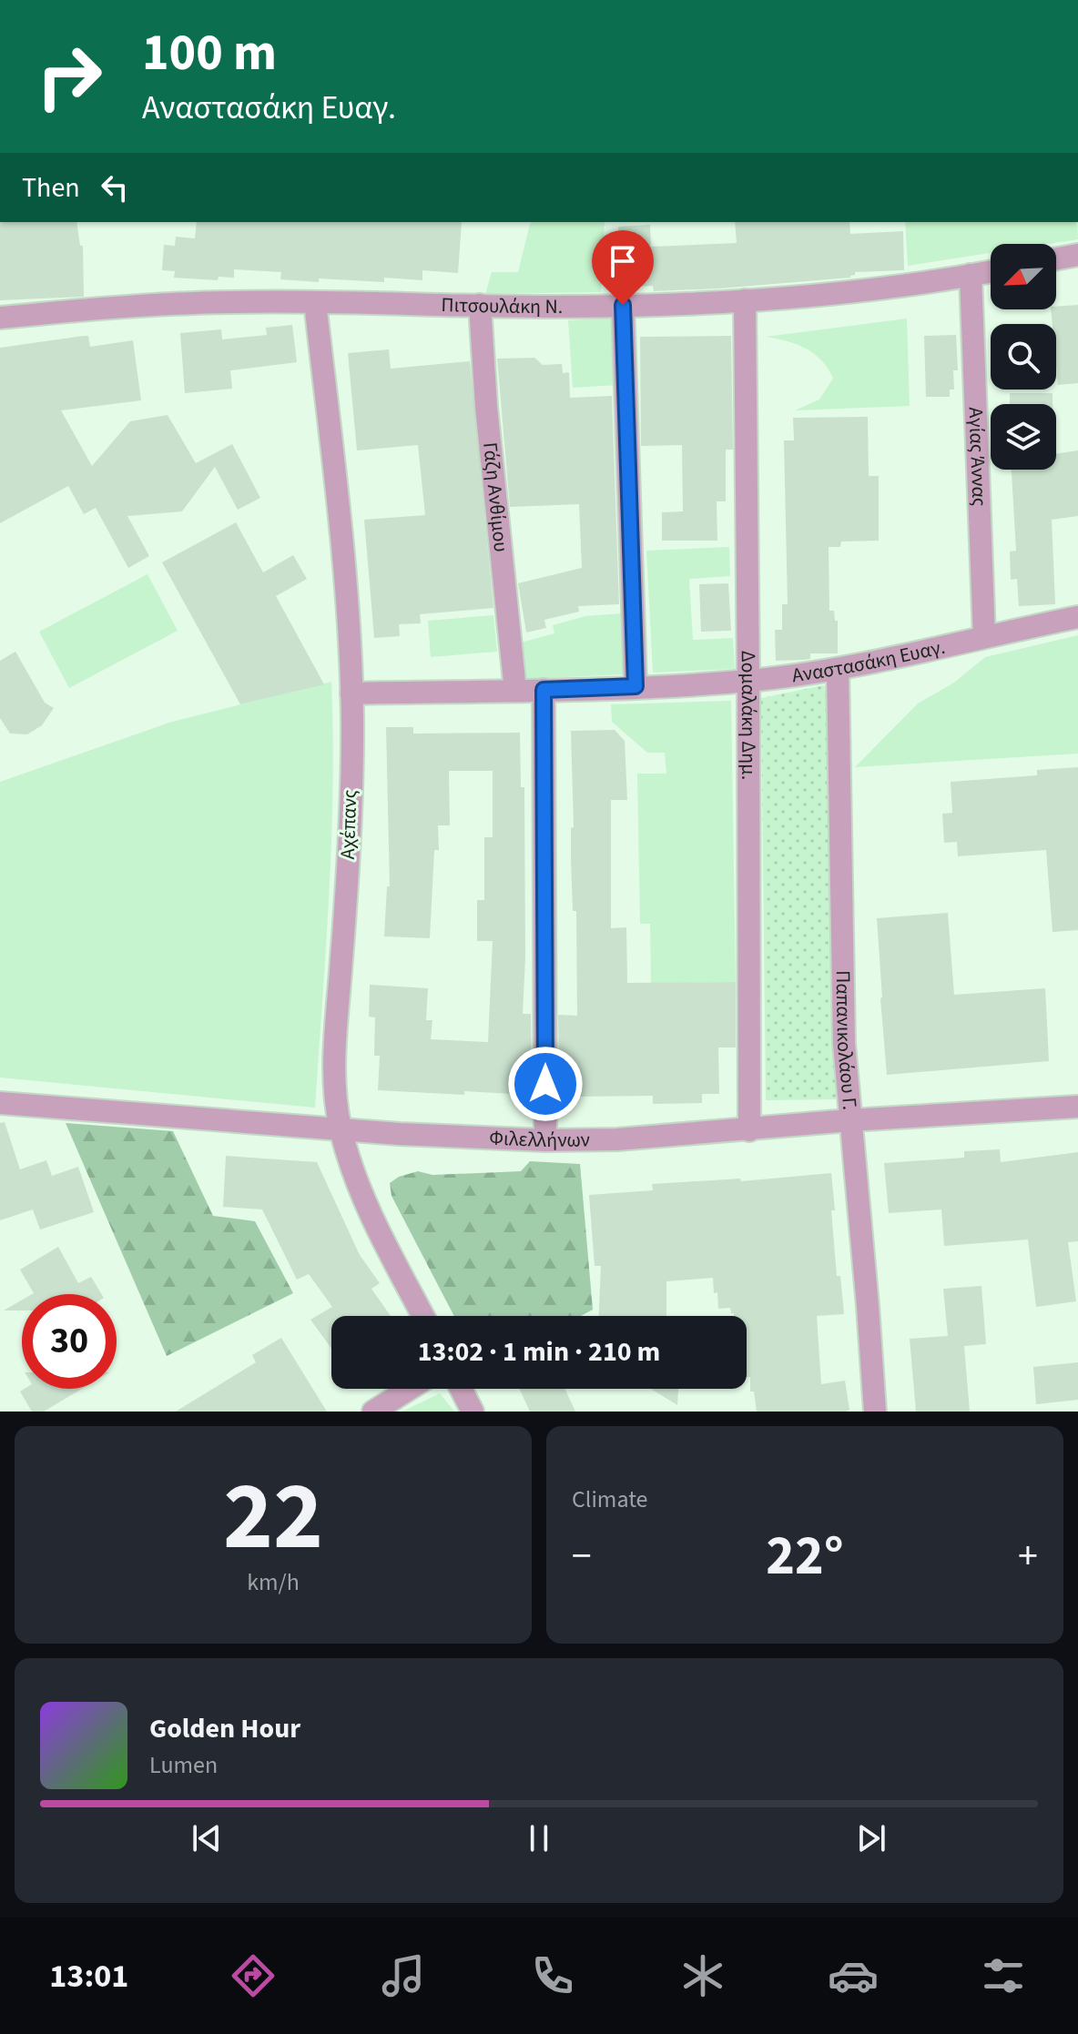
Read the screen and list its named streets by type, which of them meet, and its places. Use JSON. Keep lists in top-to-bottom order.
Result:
{
  "streets": {
    "street": [
      "Πιτσουλάκη Ν.",
      "Αγίας Άννας",
      "Γάζη Ανθίμου",
      "Αναστασάκη Ευαγ.",
      "Δομαλάκη Δημ.",
      "Αχέπανς",
      "Παπανικολάου Γ.",
      "Φιλελλήνων"
    ]
  },
  "crossings": [
    ["Πιτσουλάκη Ν.", "Αγίας Άννας"],
    ["Πιτσουλάκη Ν.", "Γάζη Ανθίμου"],
    ["Πιτσουλάκη Ν.", "Δομαλάκη Δημ."],
    ["Πιτσουλάκη Ν.", "Αχέπανς"],
    ["Αγίας Άννας", "Αναστασάκη Ευαγ."],
    ["Γάζη Ανθίμου", "Αναστασάκη Ευαγ."],
    ["Αναστασάκη Ευαγ.", "Δομαλάκη Δημ."],
    ["Αναστασάκη Ευαγ.", "Αχέπανς"],
    ["Αναστασάκη Ευαγ.", "Παπανικολάου Γ."],
    ["Δομαλάκη Δημ.", "Φιλελλήνων"],
    ["Αχέπανς", "Φιλελλήνων"],
    ["Παπανικολάου Γ.", "Φιλελλήνων"]
  ],
  "north": "bottom left",
  "page": {
    "turn": ["100 m", "Αναστασάκη Ευαγ."],
    "then": "Then",
    "limit": "30",
    "trip": "13:02 · 1 min · 210 m",
    "tile": [
      ["22", "km/h"],
      "Climate"
    ],
    "heat": ["−", "22°", "+"],
    "song": ["Golden Hour", "Lumen"],
    "tabs": "13:01"
  }
}
